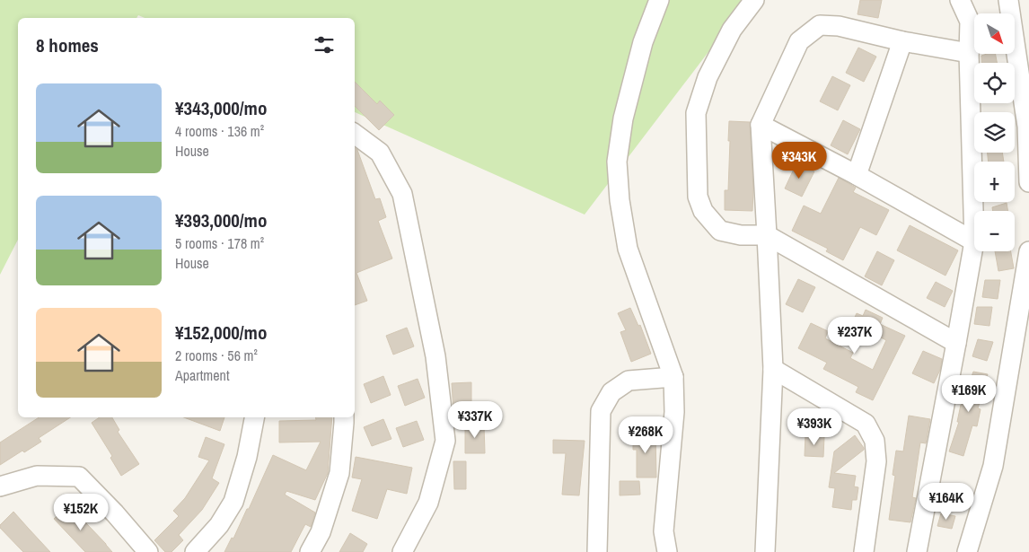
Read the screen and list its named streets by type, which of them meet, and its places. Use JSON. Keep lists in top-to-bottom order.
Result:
{
  "north": "bottom right",
  "page": {
    "map_buttons": ["+", "−"],
    "heading": "8 homes",
    "list": [
      {
        "name": "¥343,000/mo",
        "note": "4 rooms · 136 m² · House"
      },
      {
        "name": "¥393,000/mo",
        "note": "5 rooms · 178 m² · House"
      },
      {
        "name": "¥152,000/mo",
        "note": "2 rooms · 56 m² · Apartment"
      }
    ],
    "price": [
      "¥343K",
      "¥237K",
      "¥169K",
      "¥337K",
      "¥393K",
      "¥268K",
      "¥164K",
      "¥152K"
    ]
  }
}
